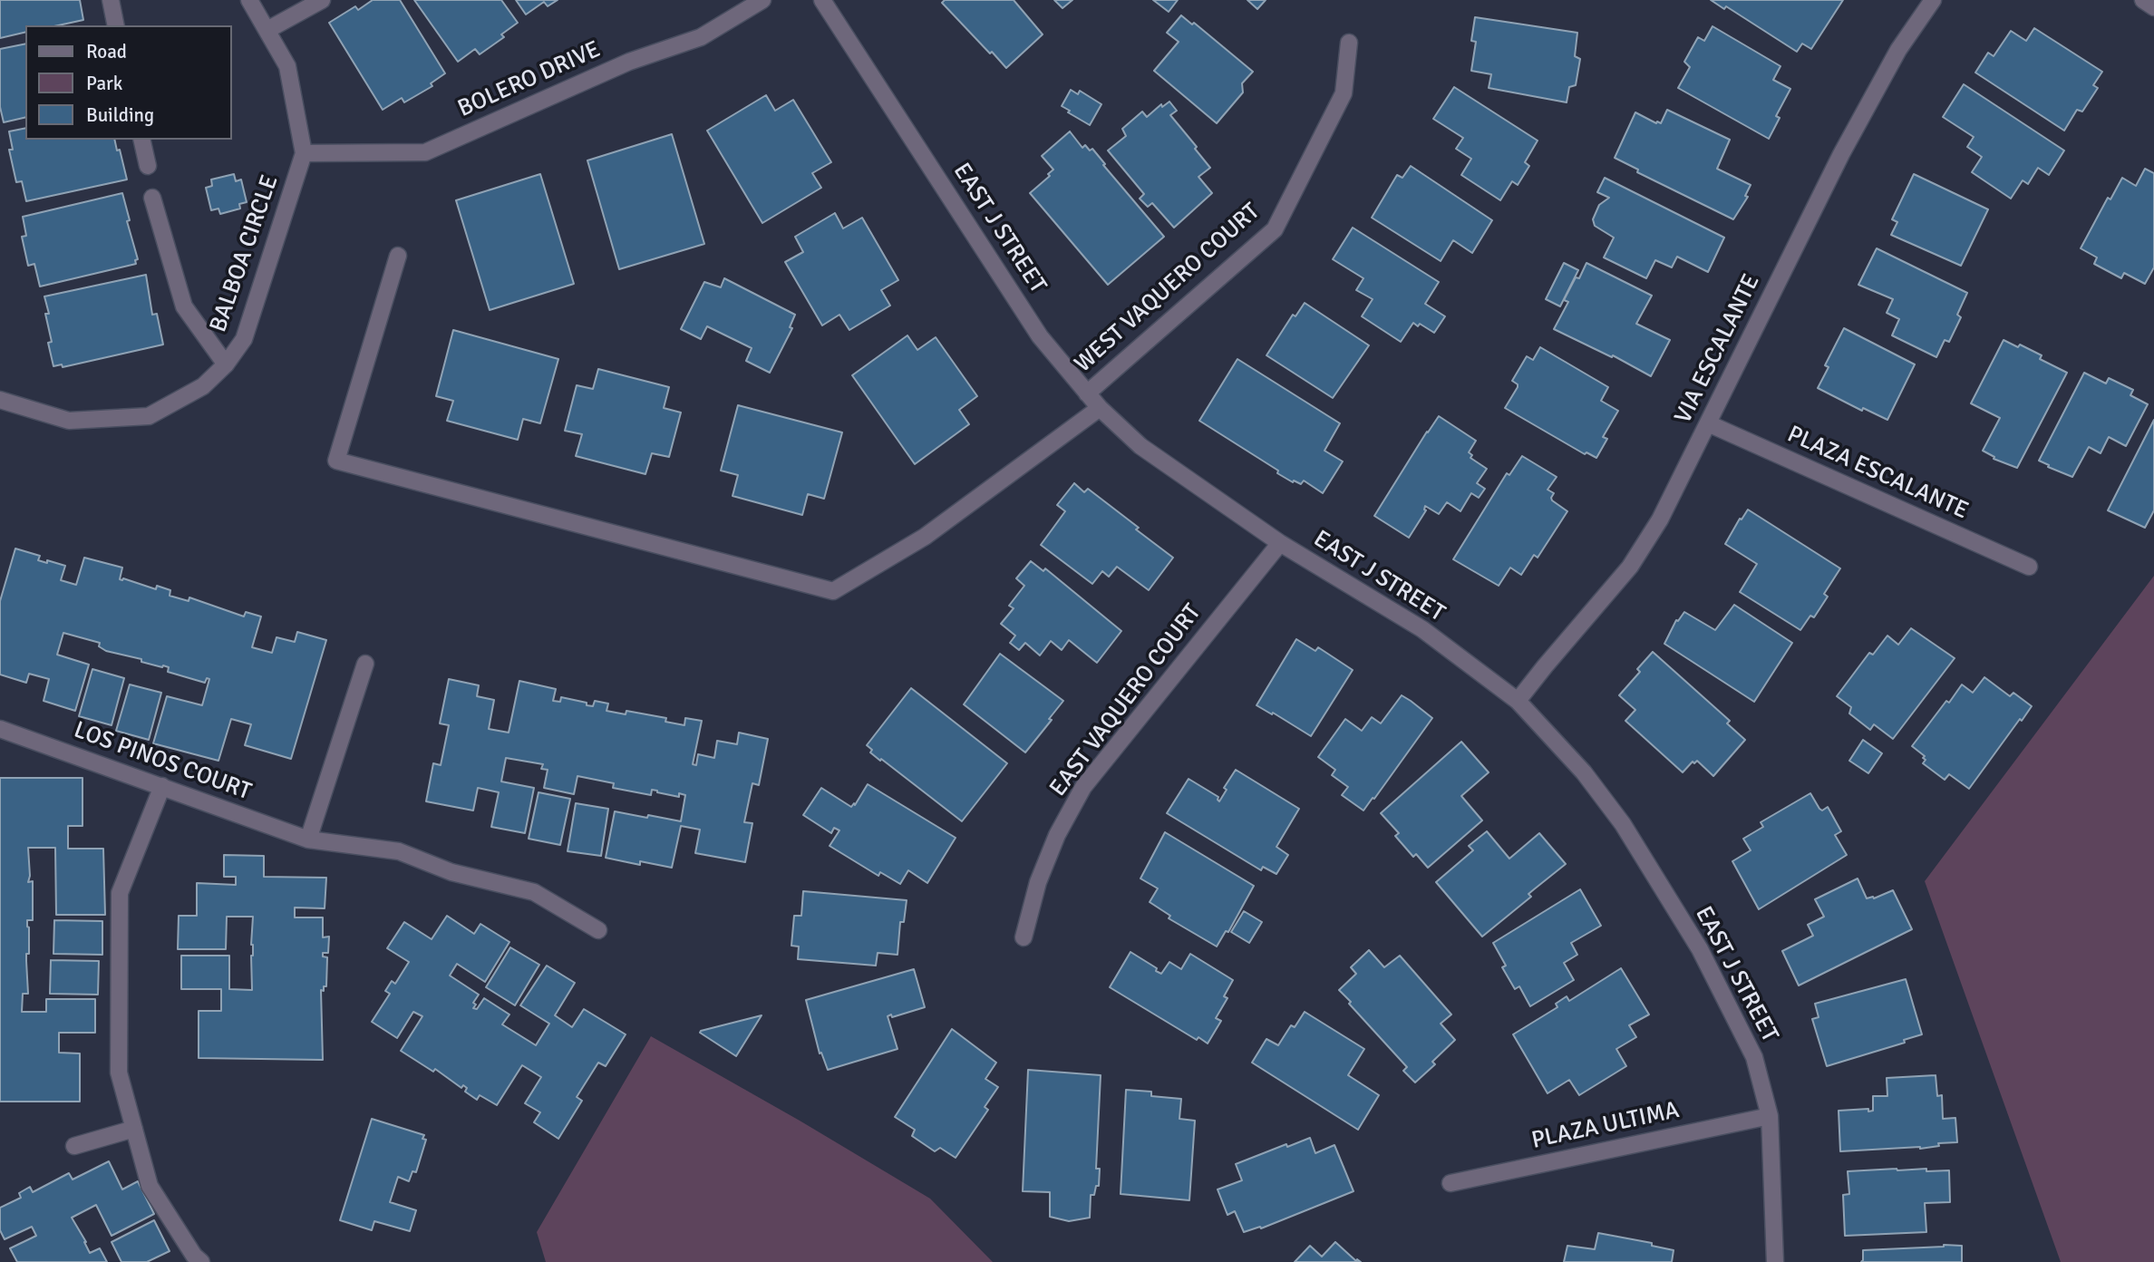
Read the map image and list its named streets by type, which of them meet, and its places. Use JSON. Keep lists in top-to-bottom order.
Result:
{
  "streets": {
    "street": [
      "BOLERO DRIVE",
      "EAST J STREET",
      "BALBOA CIRCLE",
      "WEST VAQUERO COURT",
      "VIA ESCALANTE",
      "PLAZA ESCALANTE",
      "EAST VAQUERO COURT",
      "LOS PINOS COURT",
      "PLAZA ULTIMA"
    ]
  },
  "crossings": [
    ["BOLERO DRIVE", "BALBOA CIRCLE"],
    ["EAST J STREET", "WEST VAQUERO COURT"],
    ["EAST J STREET", "VIA ESCALANTE"],
    ["EAST J STREET", "EAST VAQUERO COURT"],
    ["EAST J STREET", "PLAZA ULTIMA"],
    ["VIA ESCALANTE", "PLAZA ESCALANTE"]
  ],
  "legend": ["Road", "Park", "Building"]
}
